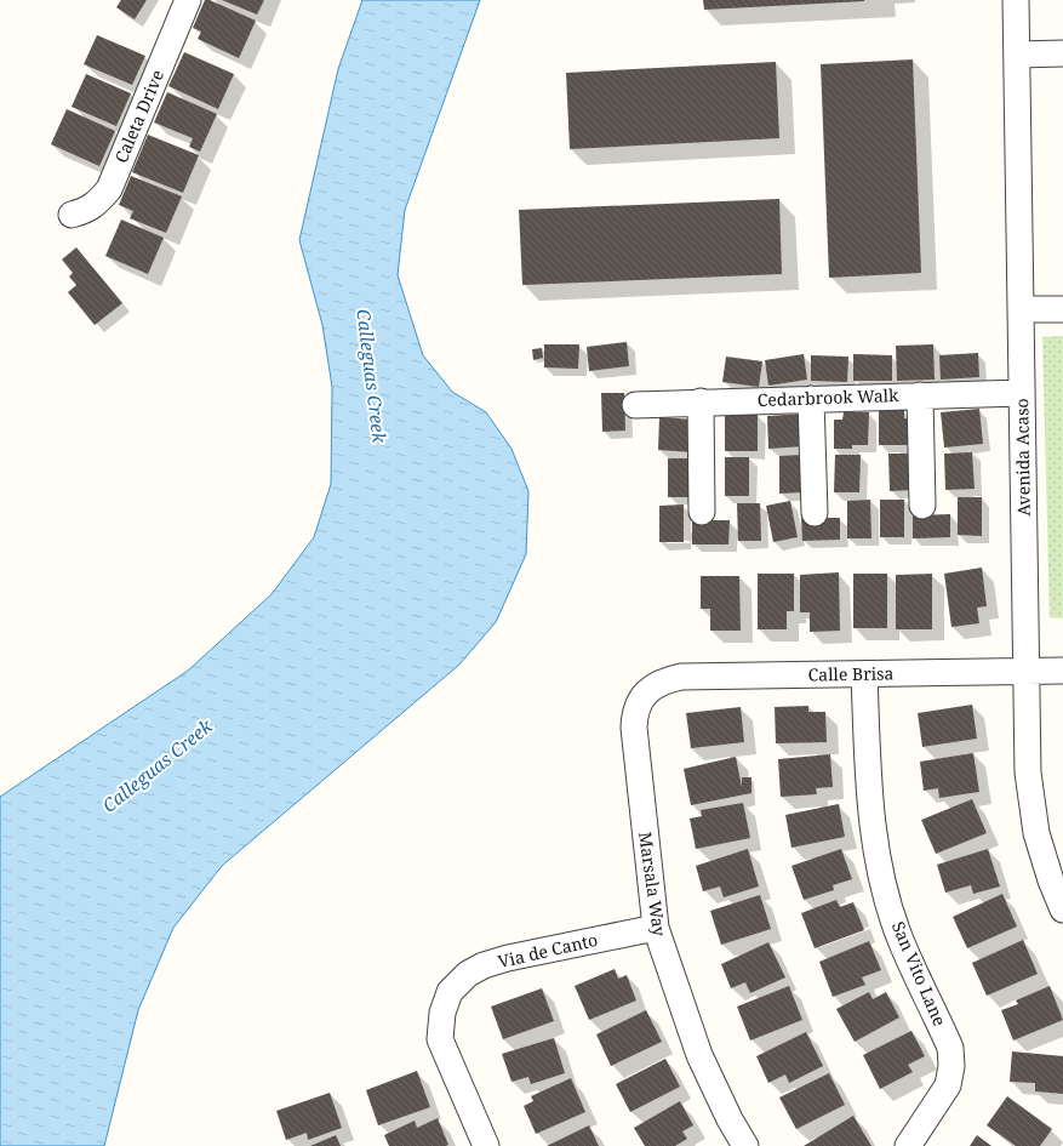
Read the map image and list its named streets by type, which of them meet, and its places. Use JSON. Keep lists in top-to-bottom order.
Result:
{
  "streets": {
    "street": [
      "Caleta Drive",
      "Cedarbrook Walk",
      "Avenida Acaso",
      "Calle Brisa",
      "Marsala Way",
      "Via de Canto",
      "San Vito Lane"
    ]
  },
  "crossings": [
    ["Cedarbrook Walk", "Avenida Acaso"],
    ["Avenida Acaso", "Calle Brisa"],
    ["Calle Brisa", "Marsala Way"],
    ["Calle Brisa", "San Vito Lane"],
    ["Marsala Way", "Via de Canto"]
  ],
  "water": ["Calleguas Creek"]
}
